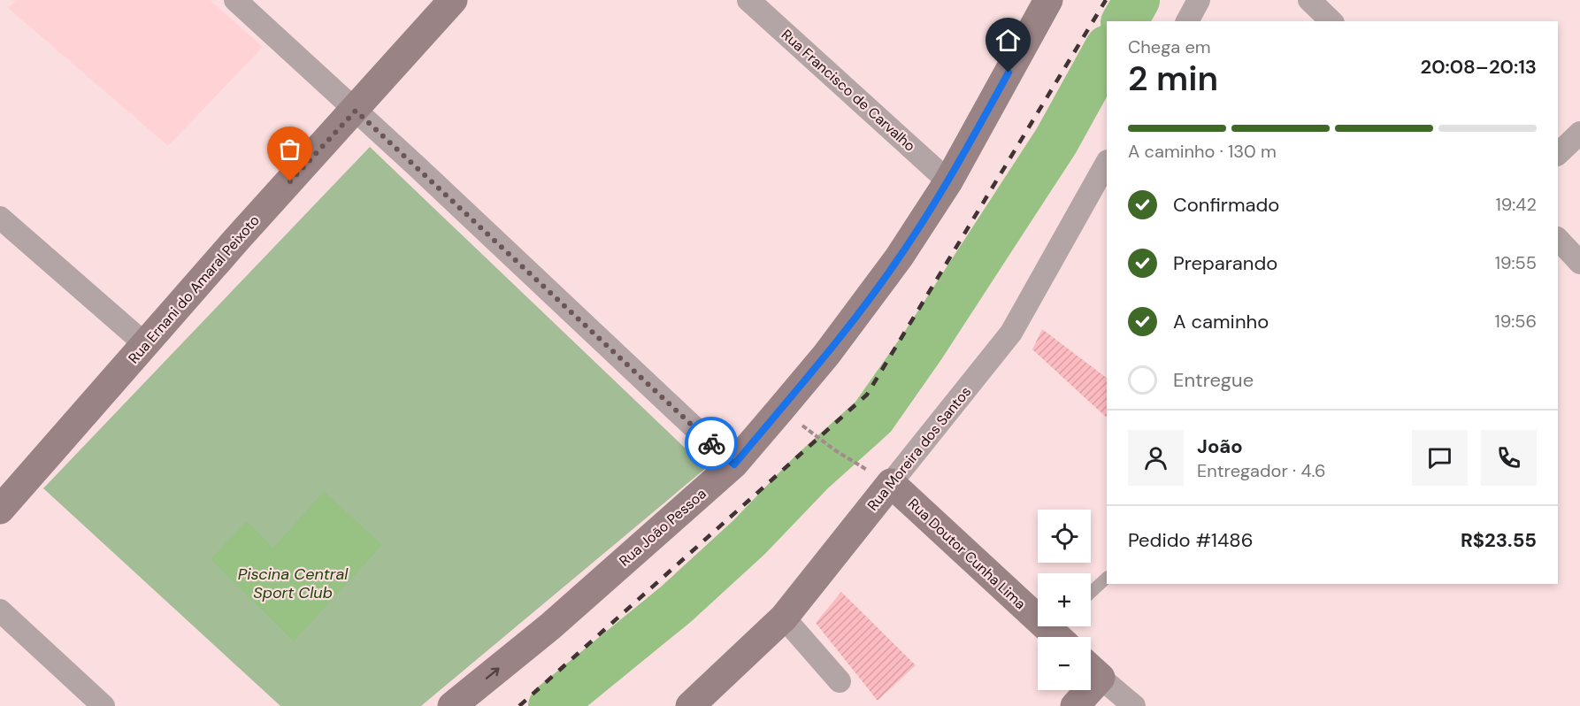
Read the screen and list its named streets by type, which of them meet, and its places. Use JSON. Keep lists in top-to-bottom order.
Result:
{
  "streets": {
    "main road": [
      "Rua Ernani do Amaral Peixoto",
      "Rua Moreira dos Santos",
      "Rua João Pessoa",
      "Rua Doutor Cunha Lima"
    ],
    "street": ["Rua Francisco de Carvalho"]
  },
  "crossings": [
    ["Rua Francisco de Carvalho", "Rua João Pessoa"],
    ["Rua Moreira dos Santos", "Rua Doutor Cunha Lima"]
  ],
  "one_way": ["Rua João Pessoa"],
  "water": ["Piscina Central Sport Club"],
  "page": {
    "heading": ["2 min", "Chega em", "20:08–20:13"],
    "panel": [
      "João",
      "Entregador · 4.6",
      "Pedido #1486",
      "R$23.55"
    ],
    "bar": "A caminho · 130 m",
    "list": [
      ["Confirmado", "19:42"],
      ["Preparando", "19:55"],
      ["A caminho", "19:56"],
      "Entregue"
    ],
    "map_buttons": ["+", "−"]
  }
}
